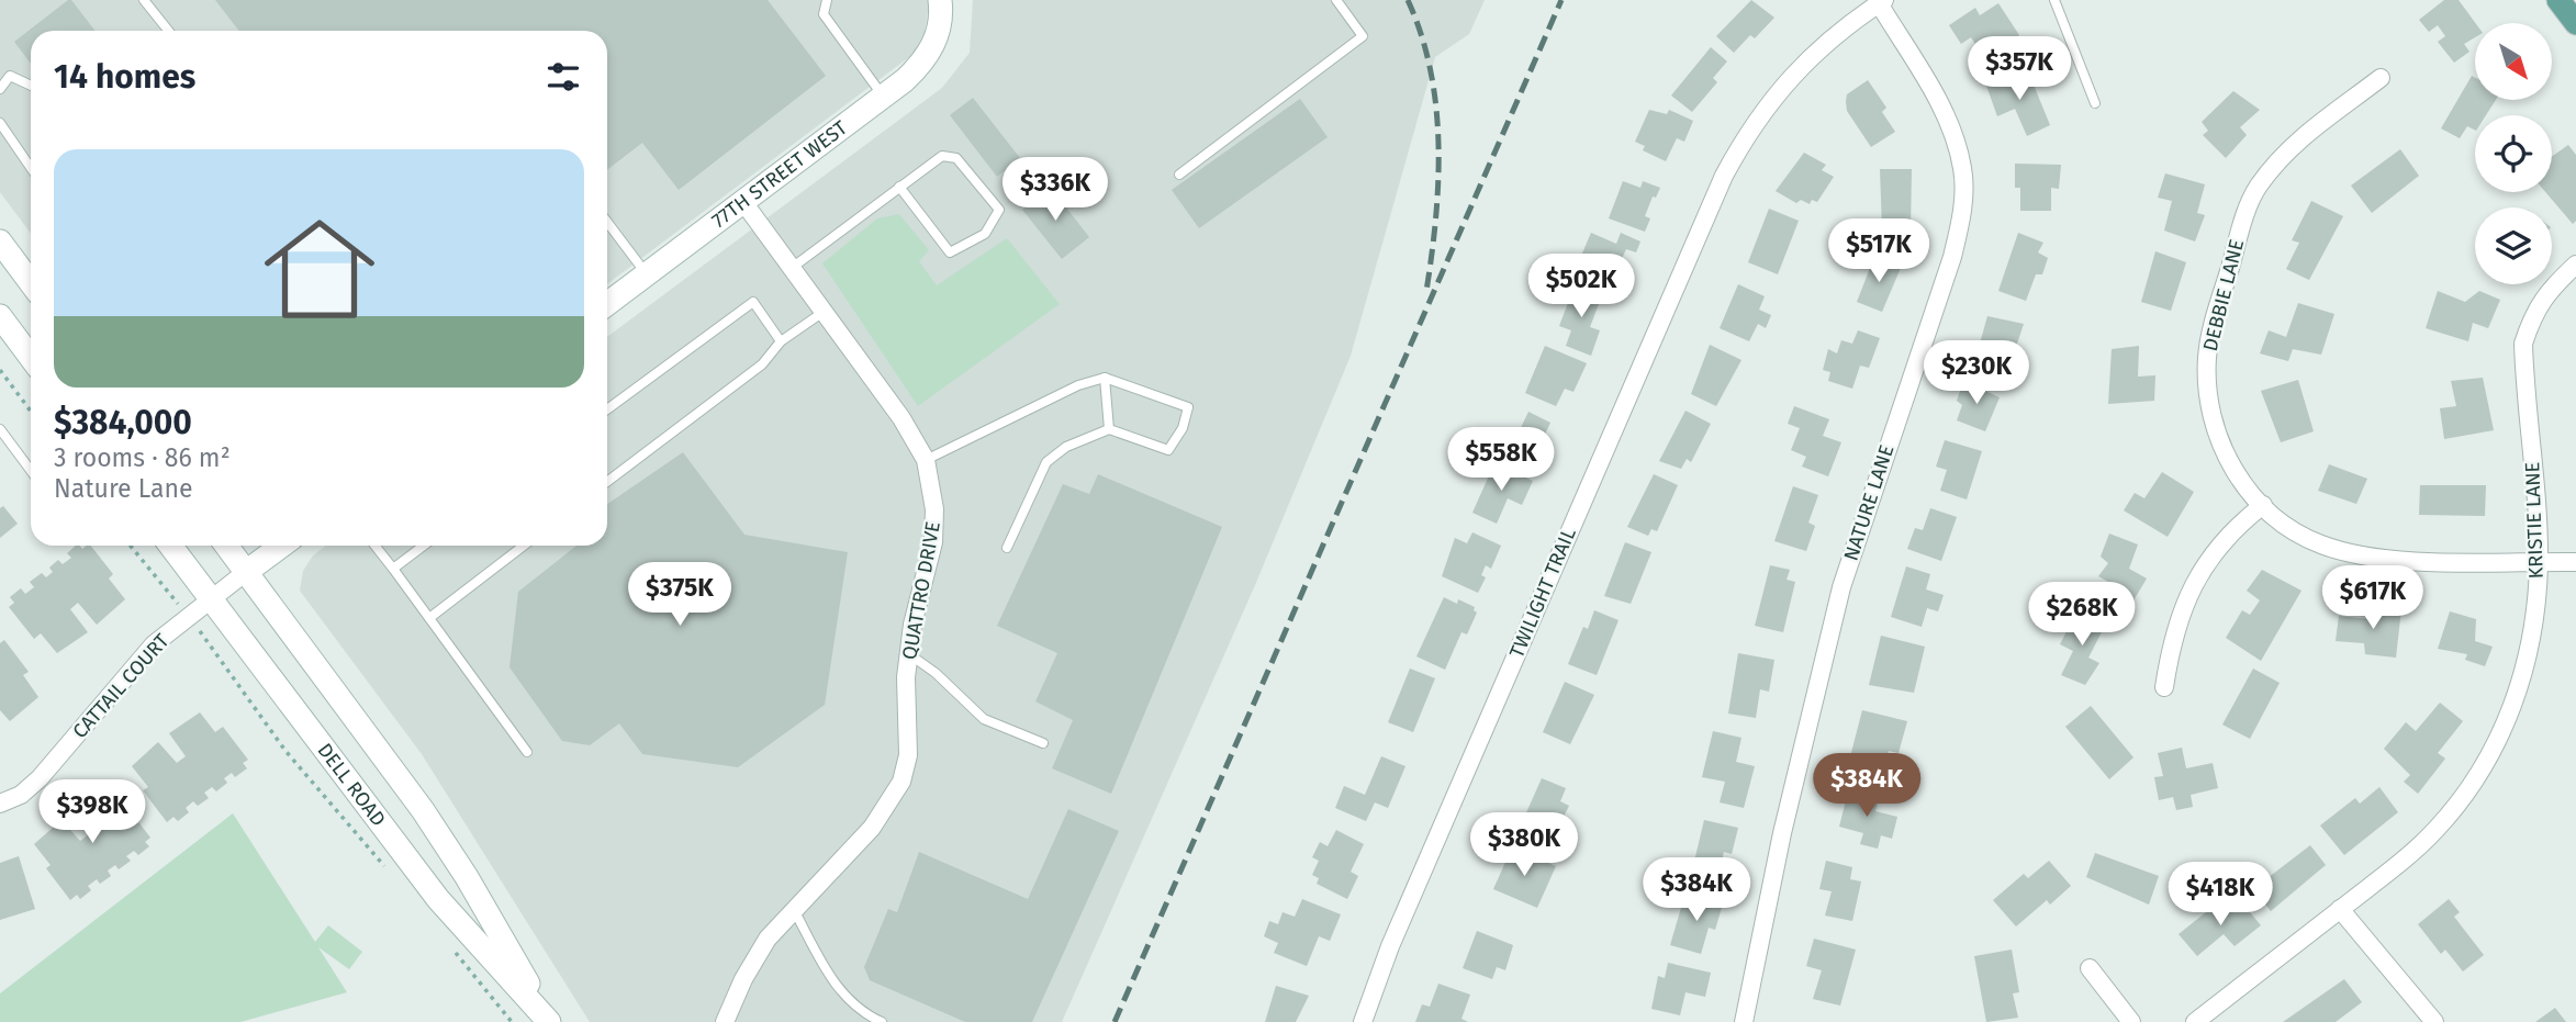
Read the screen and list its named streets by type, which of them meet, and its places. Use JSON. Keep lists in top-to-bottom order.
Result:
{
  "streets": {
    "street": [
      "77TH STREET WEST",
      "DEBBIE LANE",
      "NATURE LANE",
      "KRISTIE LANE",
      "QUATTRO DRIVE",
      "TWILIGHT TRAIL",
      "CATTAIL COURT",
      "DELL ROAD"
    ]
  },
  "crossings": [
    ["77TH STREET WEST", "QUATTRO DRIVE"],
    ["DEBBIE LANE", "KRISTIE LANE"],
    ["NATURE LANE", "TWILIGHT TRAIL"],
    ["CATTAIL COURT", "DELL ROAD"]
  ],
  "north": "bottom right",
  "page": {
    "heading": "14 homes",
    "price": [
      "$357K",
      "$336K",
      "$517K",
      "$502K",
      "$230K",
      "$558K",
      "$375K",
      "$617K",
      "$268K",
      "$384K",
      "$398K",
      "$380K",
      "$384K",
      "$418K"
    ],
    "list": [
      {
        "name": "$384,000",
        "note": "3 rooms · 86 m² · Nature Lane"
      }
    ]
  }
}
